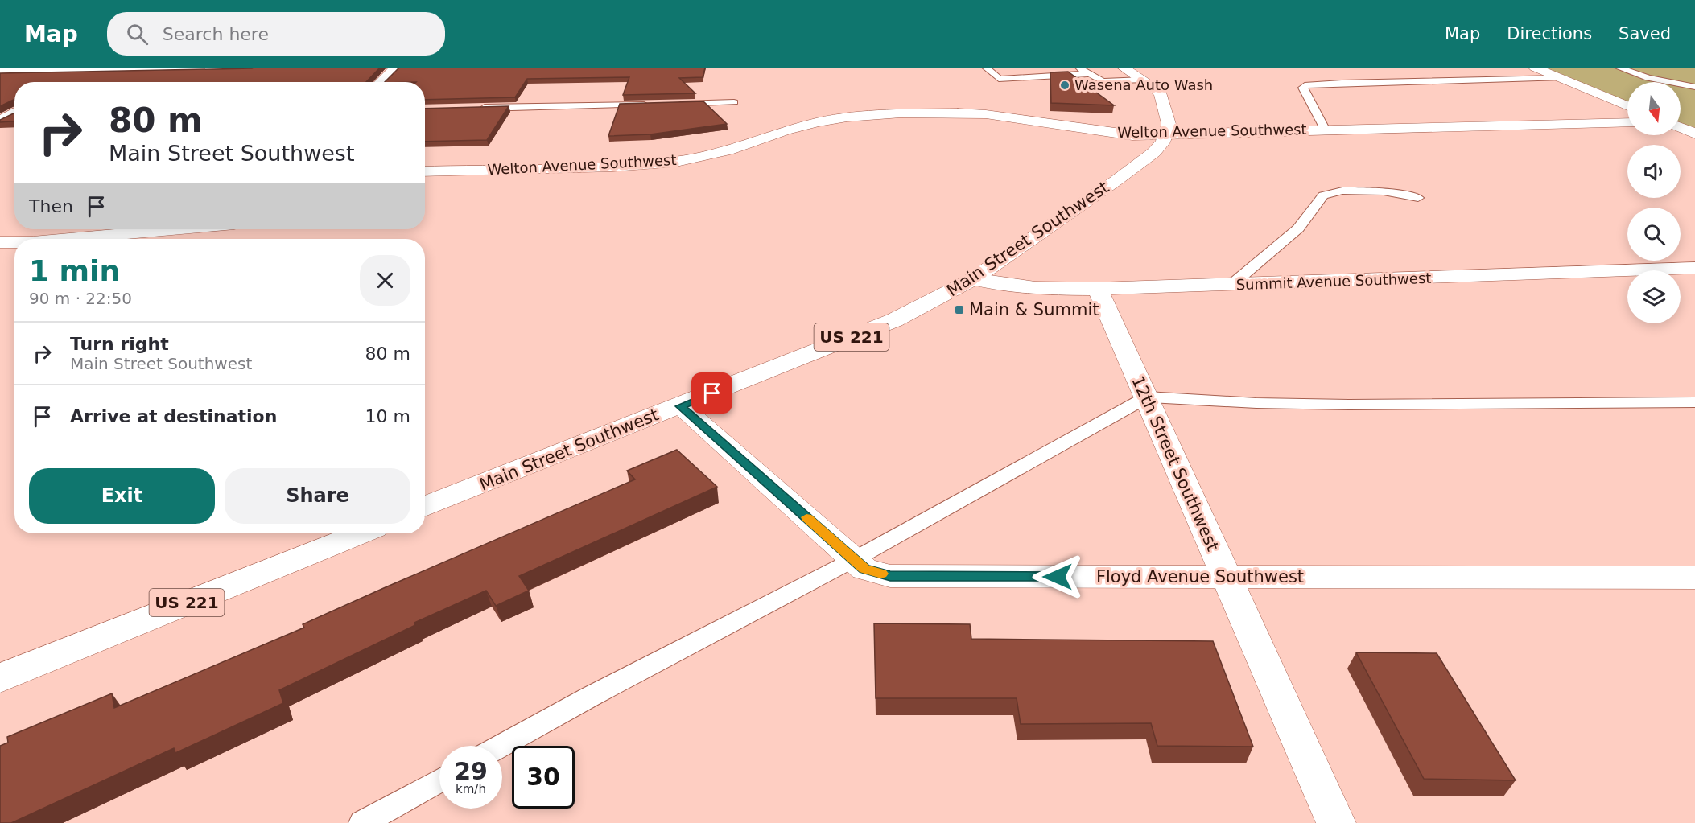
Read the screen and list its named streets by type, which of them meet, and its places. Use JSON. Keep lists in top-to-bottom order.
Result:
{
  "streets": {
    "street": [
      "Welton Avenue Southwest",
      "Main Street Southwest",
      "Summit Avenue Southwest",
      "US 221",
      "12th Street Southwest",
      "Floyd Avenue Southwest"
    ]
  },
  "crossings": [
    ["Welton Avenue Southwest", "Main Street Southwest"],
    ["Main Street Southwest", "Summit Avenue Southwest"],
    ["Main Street Southwest", "Floyd Avenue Southwest"],
    ["Summit Avenue Southwest", "12th Street Southwest"],
    ["12th Street Southwest", "Floyd Avenue Southwest"]
  ],
  "places": {
    "other": ["Wasena Auto Wash"],
    "transit": ["Main & Summit"]
  },
  "north": "bottom",
  "page": {
    "header": "Map",
    "search": "Search here",
    "nav": ["Map", "Directions", "Saved"],
    "turn": ["80 m", "Main Street Southwest"],
    "then": "Then",
    "heading": ["1 min", "90 m · 22:50"],
    "list": [
      {
        "name": "Turn right",
        "note": "Main Street Southwest",
        "value": "80 m"
      },
      {
        "name": "Arrive at destination",
        "value": "10 m"
      }
    ],
    "buttons": ["Exit", "Share"],
    "speed": "29 km/h",
    "limit": "30"
  }
}
